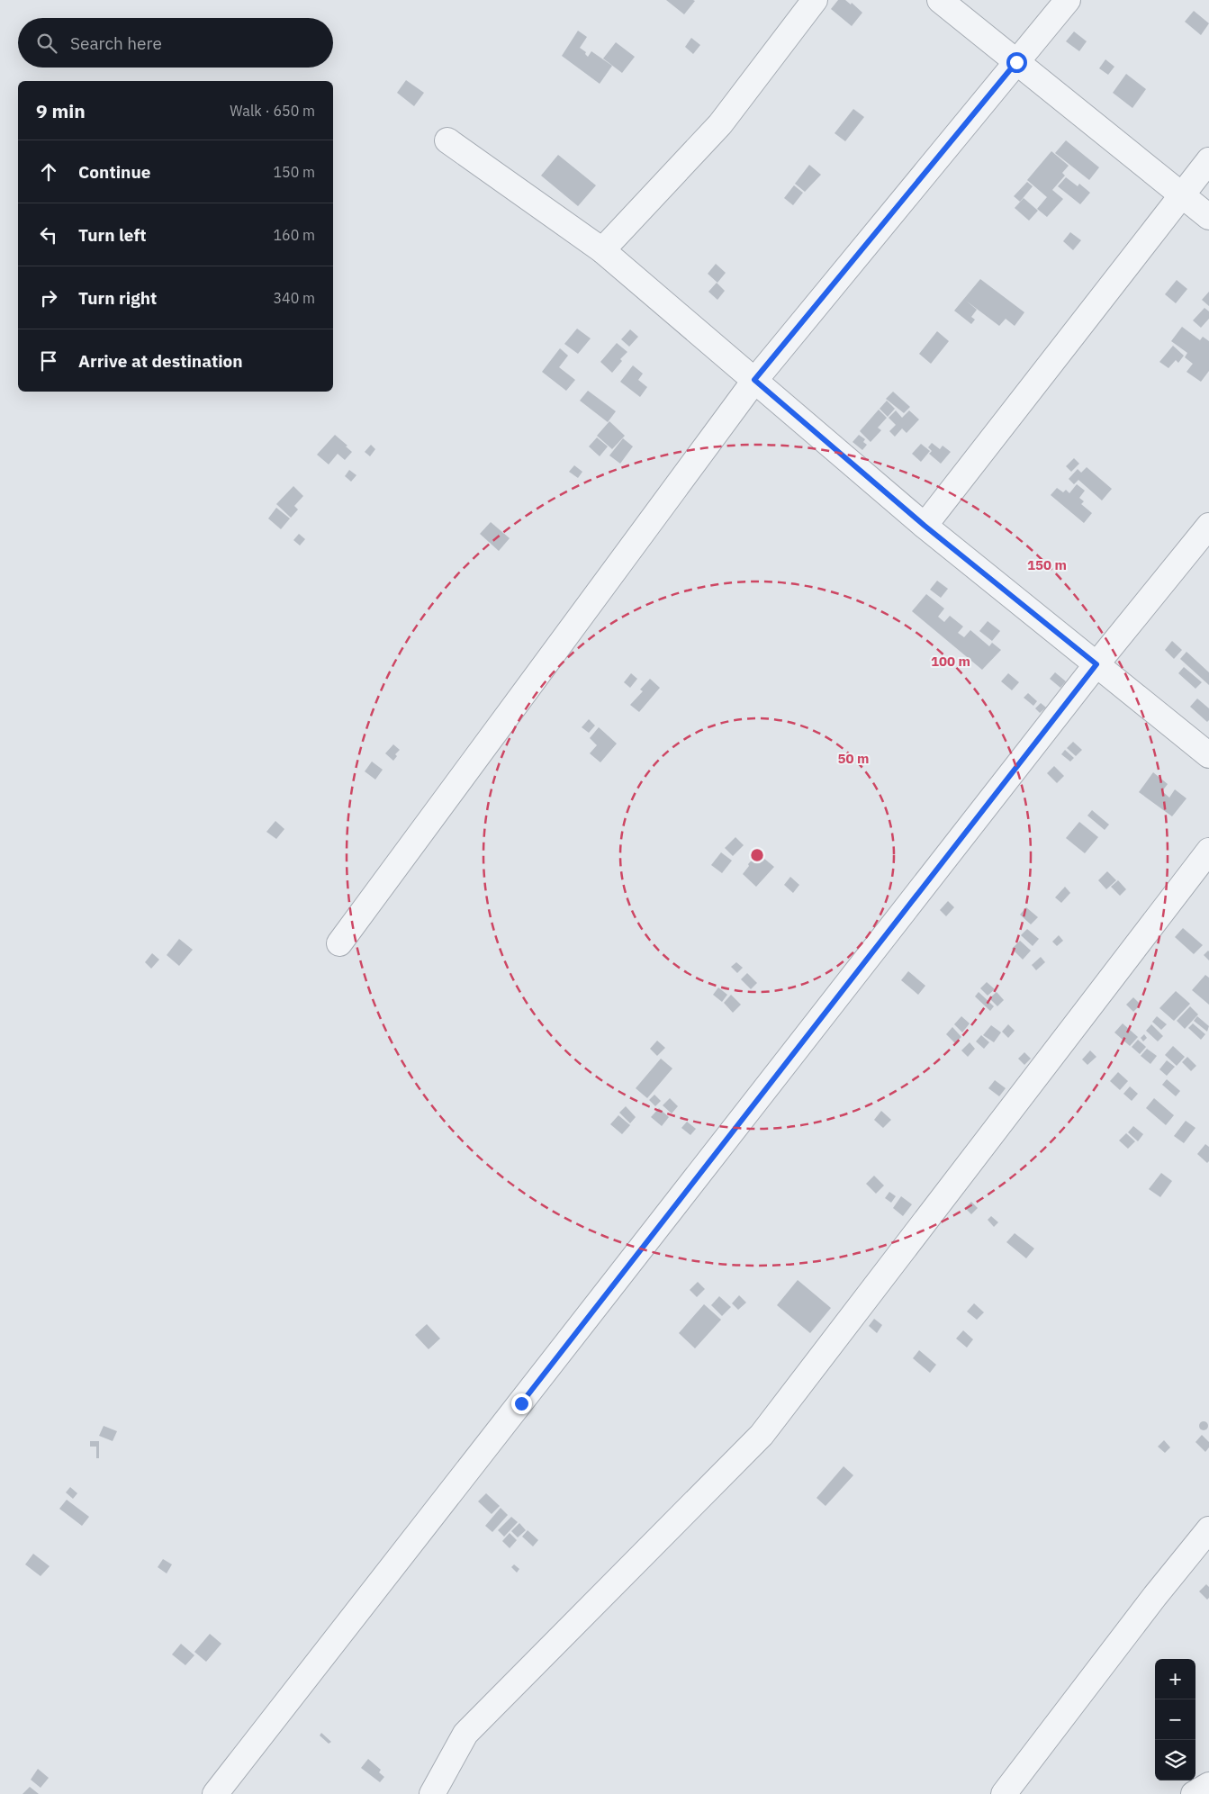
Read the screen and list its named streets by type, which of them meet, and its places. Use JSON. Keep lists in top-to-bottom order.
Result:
{
  "page": {
    "search": "Search here",
    "heading": ["9 min", "Walk · 650 m"],
    "list": [
      ["Continue", "150 m"],
      ["Turn left", "160 m"],
      ["Turn right", "340 m"],
      "Arrive at destination"
    ],
    "map_buttons": ["+", "−"]
  },
  "rings": ["150 m", "100 m", "50 m"]
}
